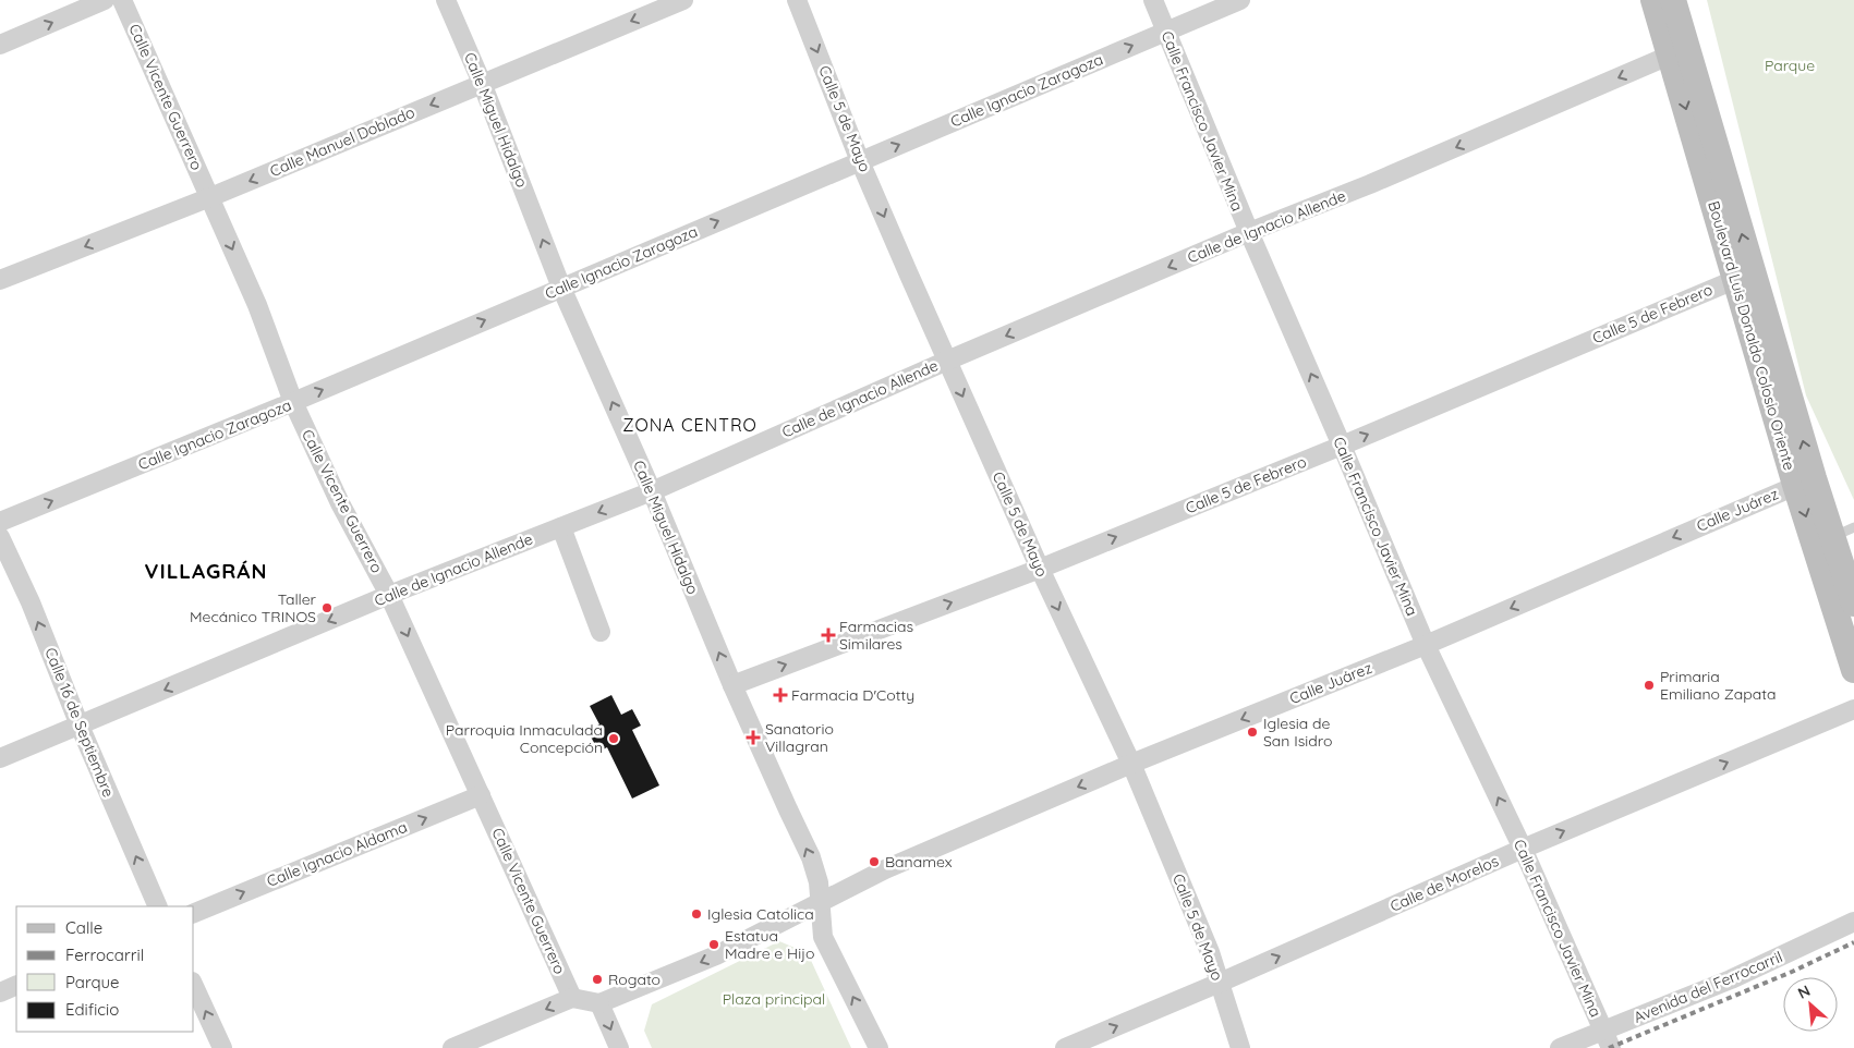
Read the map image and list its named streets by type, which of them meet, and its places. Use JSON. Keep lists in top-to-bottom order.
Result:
{
  "streets": {
    "main road": ["Boulevard Luis Donaldo Colosio Oriente"],
    "street": [
      "Calle Ignacio Zaragoza",
      "Calle Vicente Guerrero",
      "Calle 5 de Mayo",
      "Calle Miguel Hidalgo",
      "Calle Francisco Javier Mina",
      "Calle Manuel Doblado",
      "Calle de Ignacio Allende",
      "Calle 5 de Febrero",
      "Calle Juárez",
      "Calle 16 de Septiembre",
      "Calle Ignacio Aldama",
      "Calle de Morelos",
      "Avenida del Ferrocarril"
    ]
  },
  "crossings": [
    ["Calle Ignacio Zaragoza", "Calle Vicente Guerrero"],
    ["Calle Ignacio Zaragoza", "Calle 5 de Mayo"],
    ["Calle Ignacio Zaragoza", "Calle Miguel Hidalgo"],
    ["Calle Ignacio Zaragoza", "Calle Francisco Javier Mina"],
    ["Calle Vicente Guerrero", "Calle Manuel Doblado"],
    ["Calle Vicente Guerrero", "Calle de Ignacio Allende"],
    ["Calle Vicente Guerrero", "Calle Ignacio Aldama"],
    ["Calle 5 de Mayo", "Calle de Ignacio Allende"],
    ["Calle 5 de Mayo", "Calle 5 de Febrero"],
    ["Calle 5 de Mayo", "Calle Juárez"],
    ["Calle 5 de Mayo", "Calle de Morelos"],
    ["Calle Miguel Hidalgo", "Calle Manuel Doblado"],
    ["Calle Miguel Hidalgo", "Calle de Ignacio Allende"],
    ["Calle Miguel Hidalgo", "Calle 5 de Febrero"],
    ["Calle Miguel Hidalgo", "Calle Juárez"],
    ["Calle Francisco Javier Mina", "Calle de Ignacio Allende"],
    ["Calle Francisco Javier Mina", "Calle 5 de Febrero"],
    ["Calle Francisco Javier Mina", "Calle Juárez"],
    ["Calle Francisco Javier Mina", "Calle de Morelos"],
    ["Calle Francisco Javier Mina", "Avenida del Ferrocarril"],
    ["Calle de Ignacio Allende", "Boulevard Luis Donaldo Colosio Oriente"],
    ["Calle de Ignacio Allende", "Calle 16 de Septiembre"],
    ["Calle 5 de Febrero", "Boulevard Luis Donaldo Colosio Oriente"],
    ["Boulevard Luis Donaldo Colosio Oriente", "Calle Juárez"]
  ],
  "one_way": [
    "Calle Ignacio Zaragoza",
    "Calle Vicente Guerrero",
    "Calle 5 de Mayo",
    "Calle Miguel Hidalgo",
    "Calle Francisco Javier Mina",
    "Calle Manuel Doblado",
    "Calle de Ignacio Allende",
    "Calle 5 de Febrero",
    "Calle Juárez",
    "Calle 16 de Septiembre",
    "Calle Ignacio Aldama",
    "Calle de Morelos"
  ],
  "districts": ["ZONA CENTRO", "VILLAGRÁN"],
  "parks": ["Parque", "Plaza principal"],
  "places": {
    "other": [
      "Taller Mecánico TRINOS",
      "Primaria Emiliano Zapata",
      "Iglesia de San Isidro",
      "Parroquia Inmaculada Concepción",
      "Banamex",
      "Iglesia Catolica",
      "Estatua Madre e Hijo",
      "Rogato"
    ],
    "health": ["Farmacias Similares", "Farmacia D'Cotty", "Sanatorio Villagran"]
  },
  "legend": [
    "Calle",
    "Ferrocarril",
    "Parque",
    "Edificio"
  ],
  "north": "top left"
}
